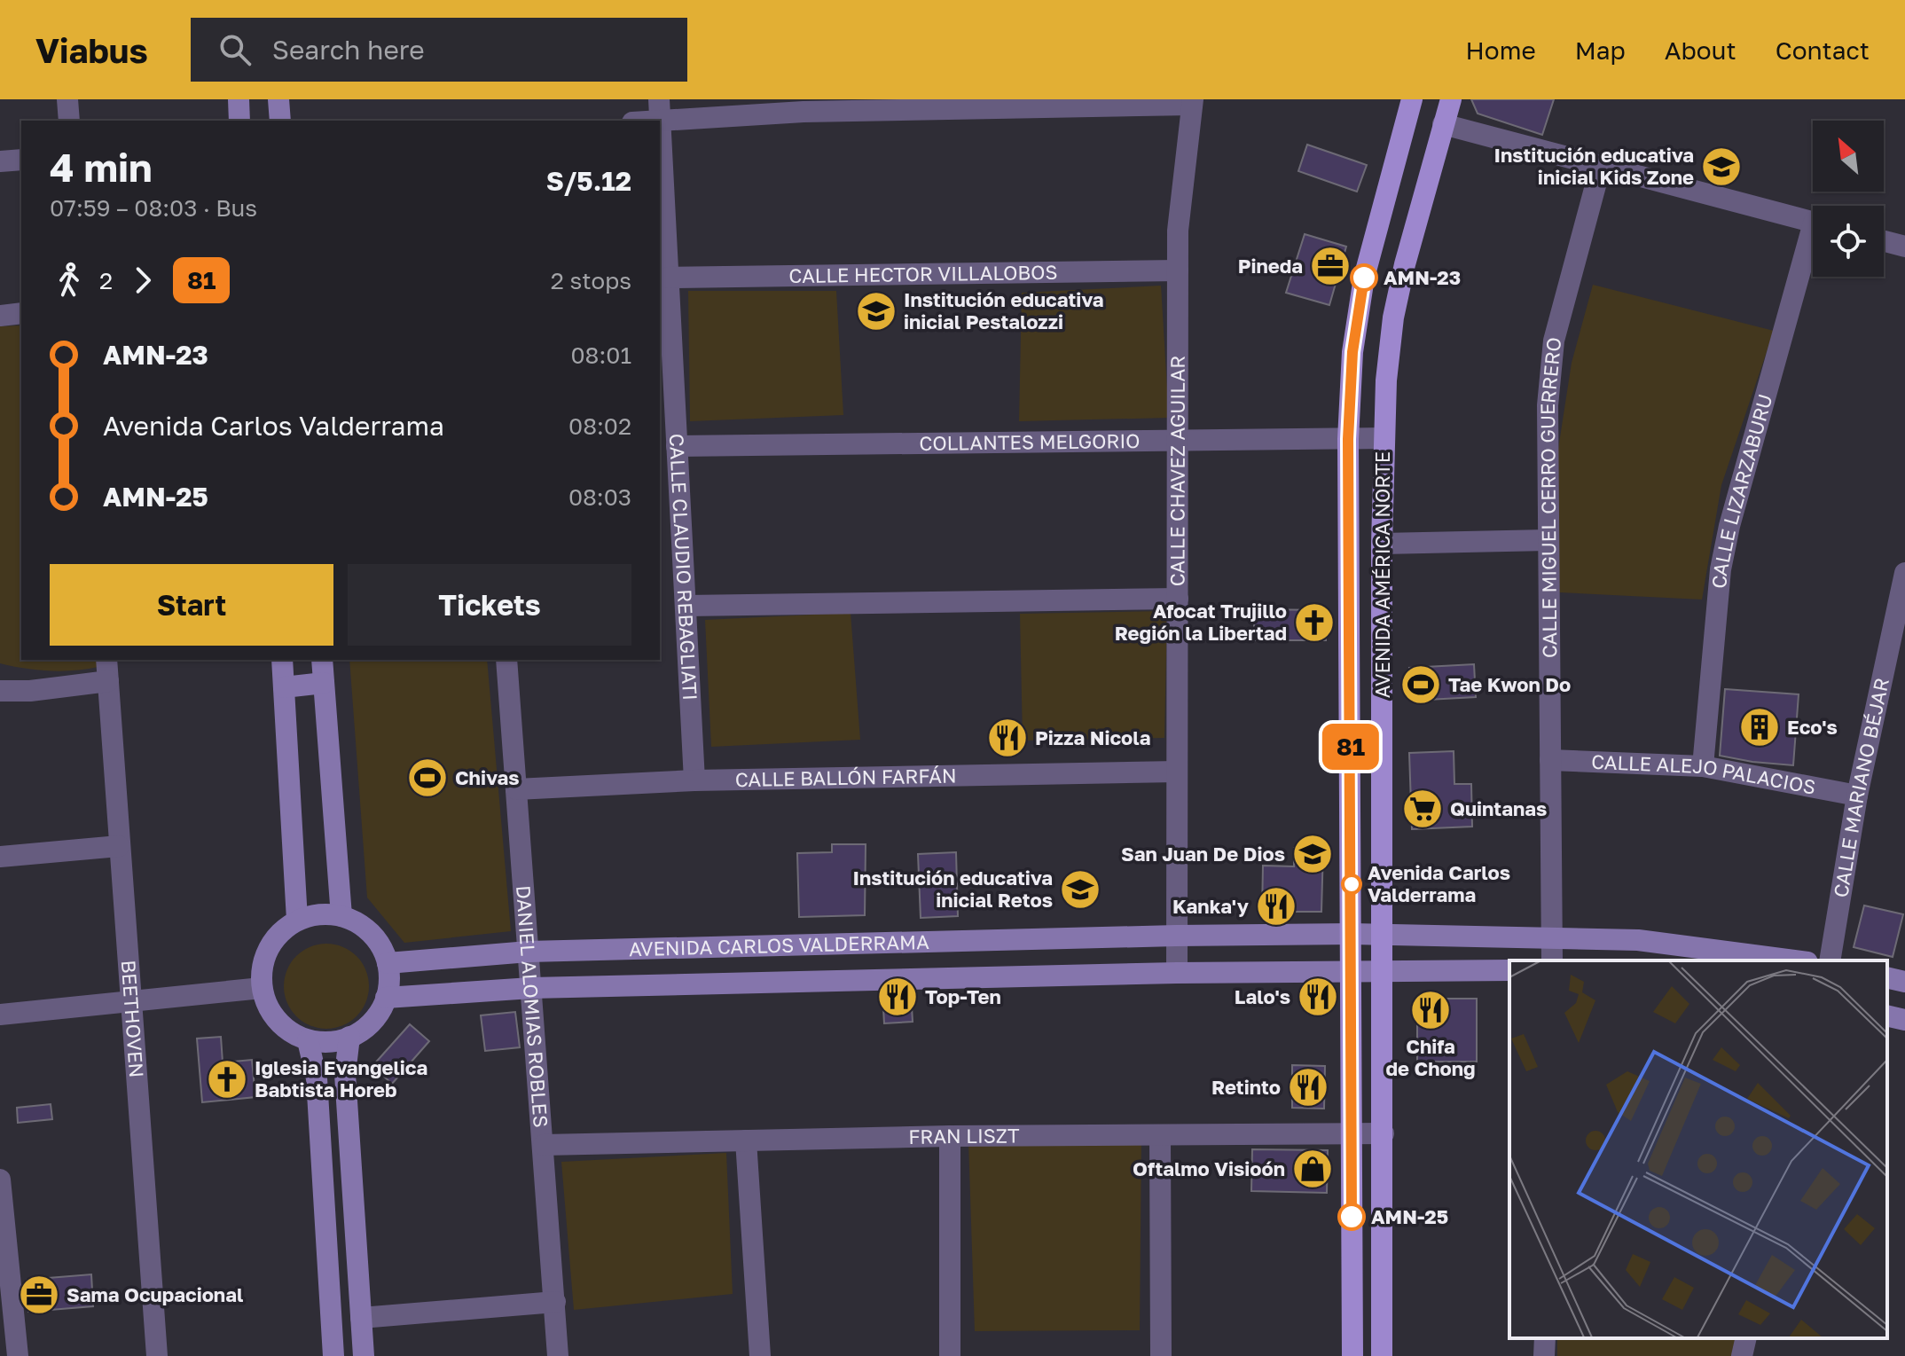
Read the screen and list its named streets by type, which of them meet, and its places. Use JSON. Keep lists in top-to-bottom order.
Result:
{
  "streets": {
    "main road": ["AVENIDA AMÉRICA NORTE"],
    "street": [
      "CALLE HECTOR VILLALOBOS",
      "COLLANTES MELGORIO",
      "CALLE CHAVEZ AGUILAR",
      "CALLE LIZARZABURU",
      "CALLE MIGUEL CERRO GUERRERO",
      "CALLE CLAUDIO REBAGLIATI",
      "CALLE ALEJO PALACIOS",
      "CALLE BALLÓN FARFÁN",
      "CALLE MARIANO BÉJAR",
      "AVENIDA CARLOS VALDERRAMA",
      "DANIEL ALOMIAS ROBLES",
      "BEETHOVEN",
      "FRAN LISZT"
    ]
  },
  "crossings": [
    ["CALLE HECTOR VILLALOBOS", "CALLE CHAVEZ AGUILAR"],
    ["CALLE HECTOR VILLALOBOS", "CALLE CLAUDIO REBAGLIATI"],
    ["COLLANTES MELGORIO", "CALLE CHAVEZ AGUILAR"],
    ["COLLANTES MELGORIO", "CALLE CLAUDIO REBAGLIATI"],
    ["COLLANTES MELGORIO", "AVENIDA AMÉRICA NORTE"],
    ["CALLE CHAVEZ AGUILAR", "CALLE BALLÓN FARFÁN"],
    ["CALLE CHAVEZ AGUILAR", "AVENIDA CARLOS VALDERRAMA"],
    ["CALLE LIZARZABURU", "CALLE ALEJO PALACIOS"],
    ["CALLE MIGUEL CERRO GUERRERO", "CALLE ALEJO PALACIOS"],
    ["CALLE MIGUEL CERRO GUERRERO", "AVENIDA CARLOS VALDERRAMA"],
    ["CALLE CLAUDIO REBAGLIATI", "CALLE BALLÓN FARFÁN"],
    ["AVENIDA AMÉRICA NORTE", "AVENIDA CARLOS VALDERRAMA"],
    ["AVENIDA AMÉRICA NORTE", "FRAN LISZT"],
    ["CALLE ALEJO PALACIOS", "CALLE MARIANO BÉJAR"],
    ["CALLE BALLÓN FARFÁN", "DANIEL ALOMIAS ROBLES"],
    ["AVENIDA CARLOS VALDERRAMA", "DANIEL ALOMIAS ROBLES"],
    ["DANIEL ALOMIAS ROBLES", "FRAN LISZT"]
  ],
  "places": {
    "school or university": [
      "Institución educativa inicial Kids Zone",
      "Institución educativa inicial Pestalozzi",
      "San Juan De Dios",
      "Institución educativa inicial Retos"
    ],
    "office": ["Pineda", "Sama Ocupacional"],
    "other": ["AMN-23", "Avenida Carlos Valderrama", "AMN-25"],
    "church": ["Afocat Trujillo Región la Libertad", "Iglesia Evangelica Babtista Horeb"],
    "sports": ["Tae Kwon Do", "Chivas"],
    "building": ["Eco's"],
    "restaurant": [
      "Pizza Nicola",
      "Kanka'y",
      "Top-Ten",
      "Lalo's",
      "Chifa de Chong",
      "Retinto"
    ],
    "supermarket": ["Quintanas"],
    "shop": ["Oftalmo Visioón"]
  },
  "lines": ["bus line 81"],
  "north": "top left",
  "page": {
    "header": "Viabus",
    "search": "Search here",
    "nav": [
      "Home",
      "Map",
      "About",
      "Contact"
    ],
    "on_map": "81",
    "heading": ["4 min", "07:59 – 08:03 · Bus", "S/5.12"],
    "legs": ["2", "81", "2 stops"],
    "list": [
      {
        "name": "AMN-23",
        "value": "08:01"
      },
      {
        "name": "Avenida Carlos Valderrama",
        "value": "08:02"
      },
      {
        "name": "AMN-25",
        "value": "08:03"
      }
    ],
    "buttons": ["Start", "Tickets"]
  }
}
